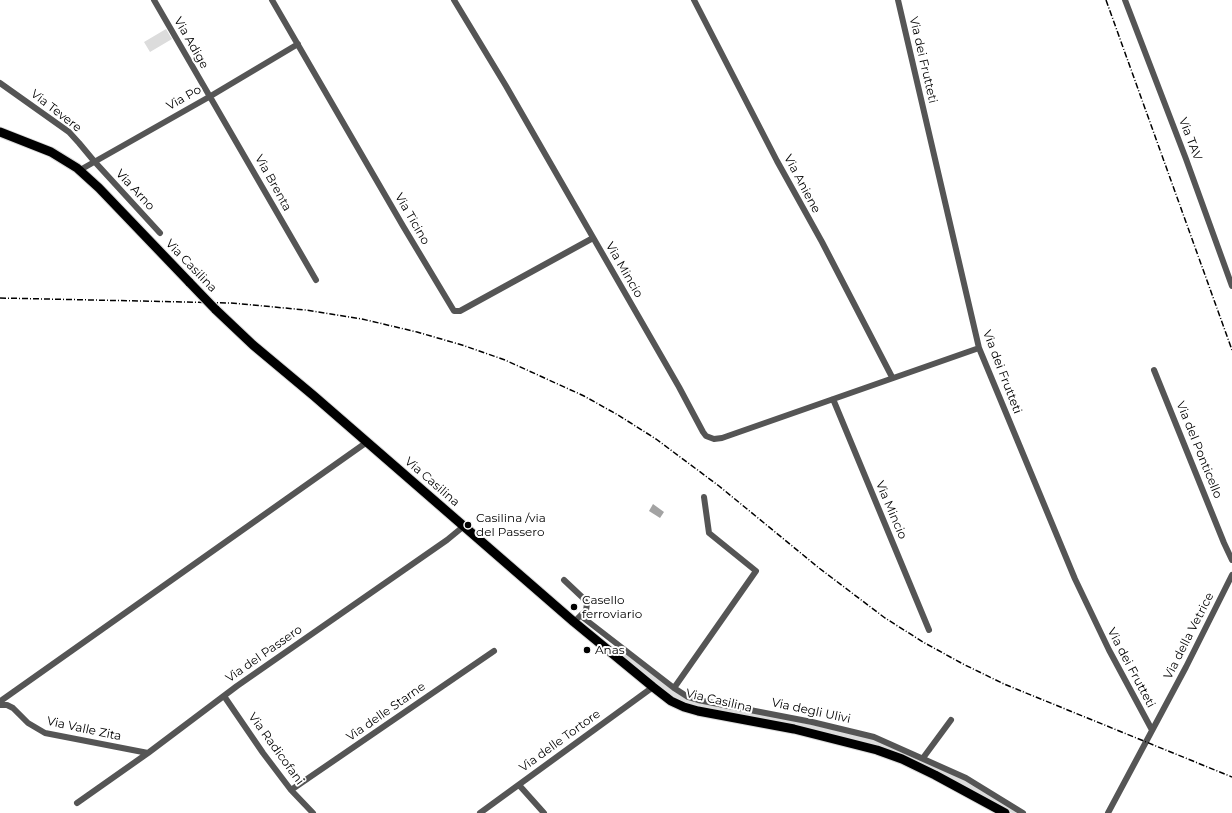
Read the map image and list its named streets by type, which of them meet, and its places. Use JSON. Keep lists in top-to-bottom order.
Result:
{
  "streets": {
    "main road": ["Via Casilina"],
    "street": [
      "Via Adige",
      "Via dei Frutteti",
      "Via Po",
      "Via Tevere",
      "Via TAV",
      "Via Brenta",
      "Via Aniene",
      "Via Arno",
      "Via Ticino",
      "Via Mincio",
      "Via del Ponticello",
      "Via della Vetrice",
      "Via del Passero",
      "Via degli Ulivi",
      "Via delle Starne",
      "Via Valle Zita",
      "Via delle Tortore",
      "Via Radicofani"
    ]
  },
  "crossings": [
    ["Via Adige", "Via Po"],
    ["Via Adige", "Via Brenta"],
    ["Via dei Frutteti", "Via Mincio"],
    ["Via dei Frutteti", "Via della Vetrice"],
    ["Via Po", "Via Tevere"],
    ["Via Po", "Via Brenta"],
    ["Via Po", "Via Arno"],
    ["Via Po", "Via Ticino"],
    ["Via Po", "Via Casilina"],
    ["Via Tevere", "Via Arno"],
    ["Via Aniene", "Via Mincio"],
    ["Via Ticino", "Via Mincio"],
    ["Via Casilina", "Via del Passero"],
    ["Via Casilina", "Via degli Ulivi"],
    ["Via Casilina", "Via delle Tortore"],
    ["Via del Passero", "Via Valle Zita"],
    ["Via del Passero", "Via Radicofani"],
    ["Via delle Starne", "Via Radicofani"]
  ],
  "places": ["Casilina /via del Passero", "Casello ferroviario", "Anas"]
}
